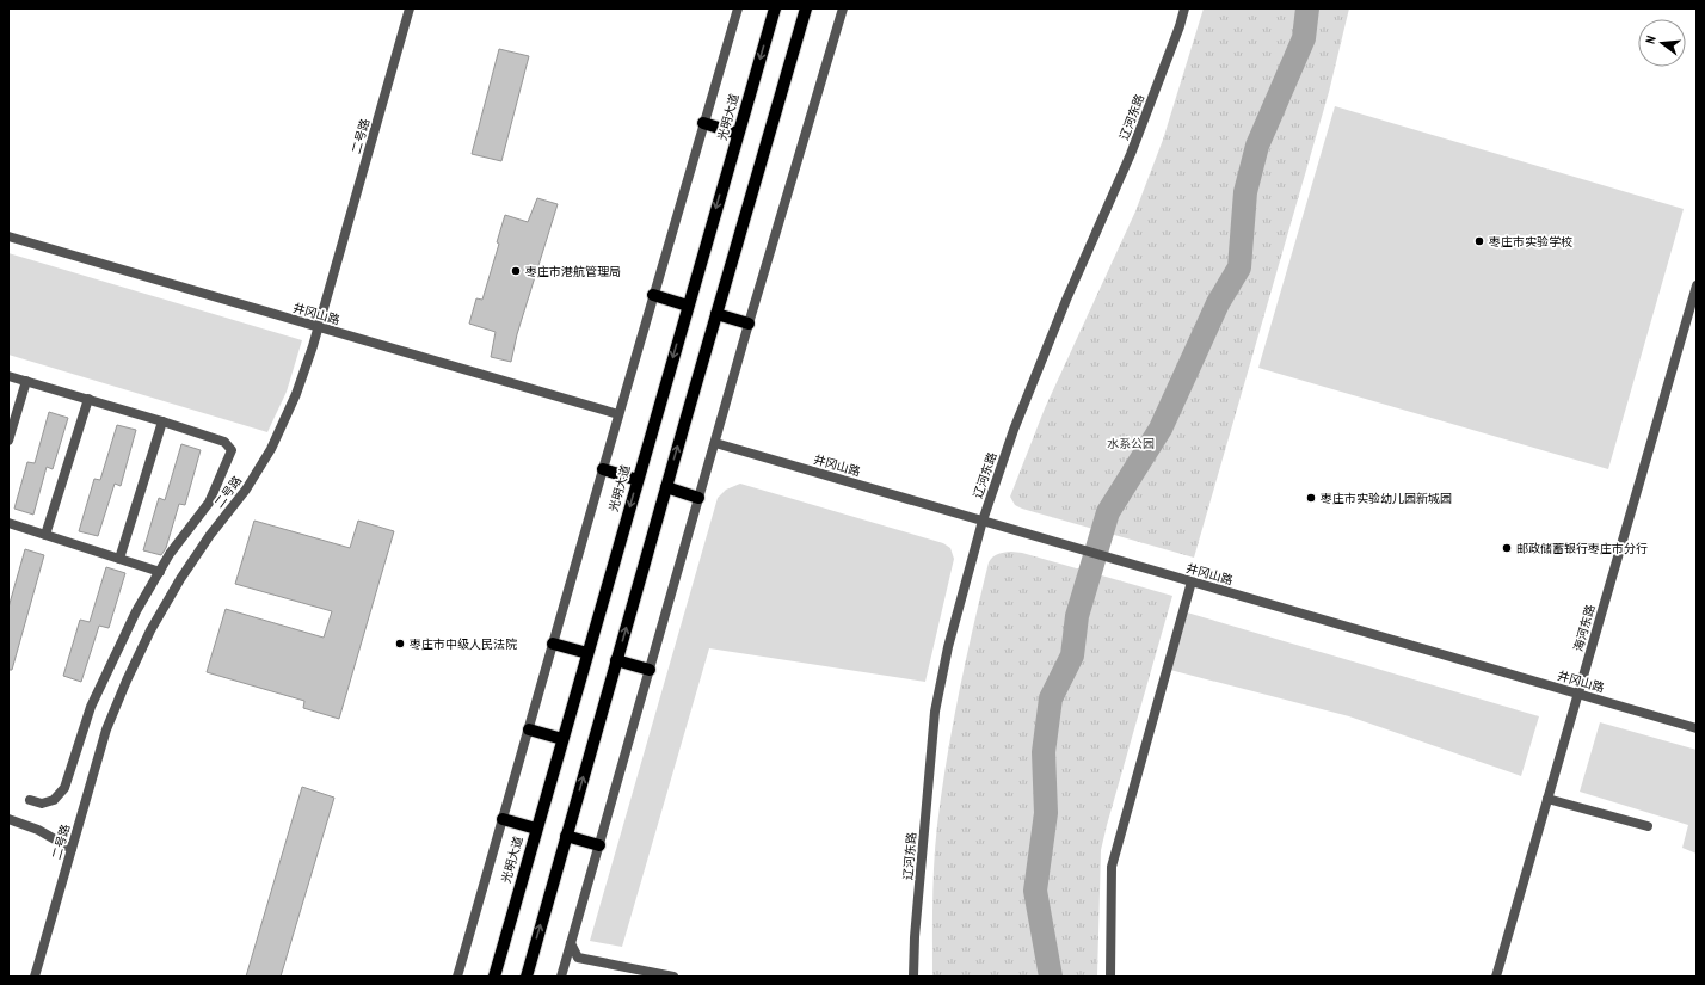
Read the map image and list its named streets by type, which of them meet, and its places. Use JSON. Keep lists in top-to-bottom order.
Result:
{
  "streets": {
    "main road": ["光明大道"],
    "street": [
      "辽河东路",
      "二号路",
      "井冈山路",
      "海河东路"
    ]
  },
  "crossings": [
    ["光明大道", "井冈山路"],
    ["辽河东路", "井冈山路"],
    ["二号路", "井冈山路"],
    ["井冈山路", "海河东路"]
  ],
  "parks": ["水系公园"],
  "places": [
    "枣庄市实验学校",
    "枣庄市港航管理局",
    "枣庄市实验幼儿园新城园",
    "邮政储蓄银行枣庄市分行",
    "枣庄市中级人民法院"
  ],
  "north": "left"
}
